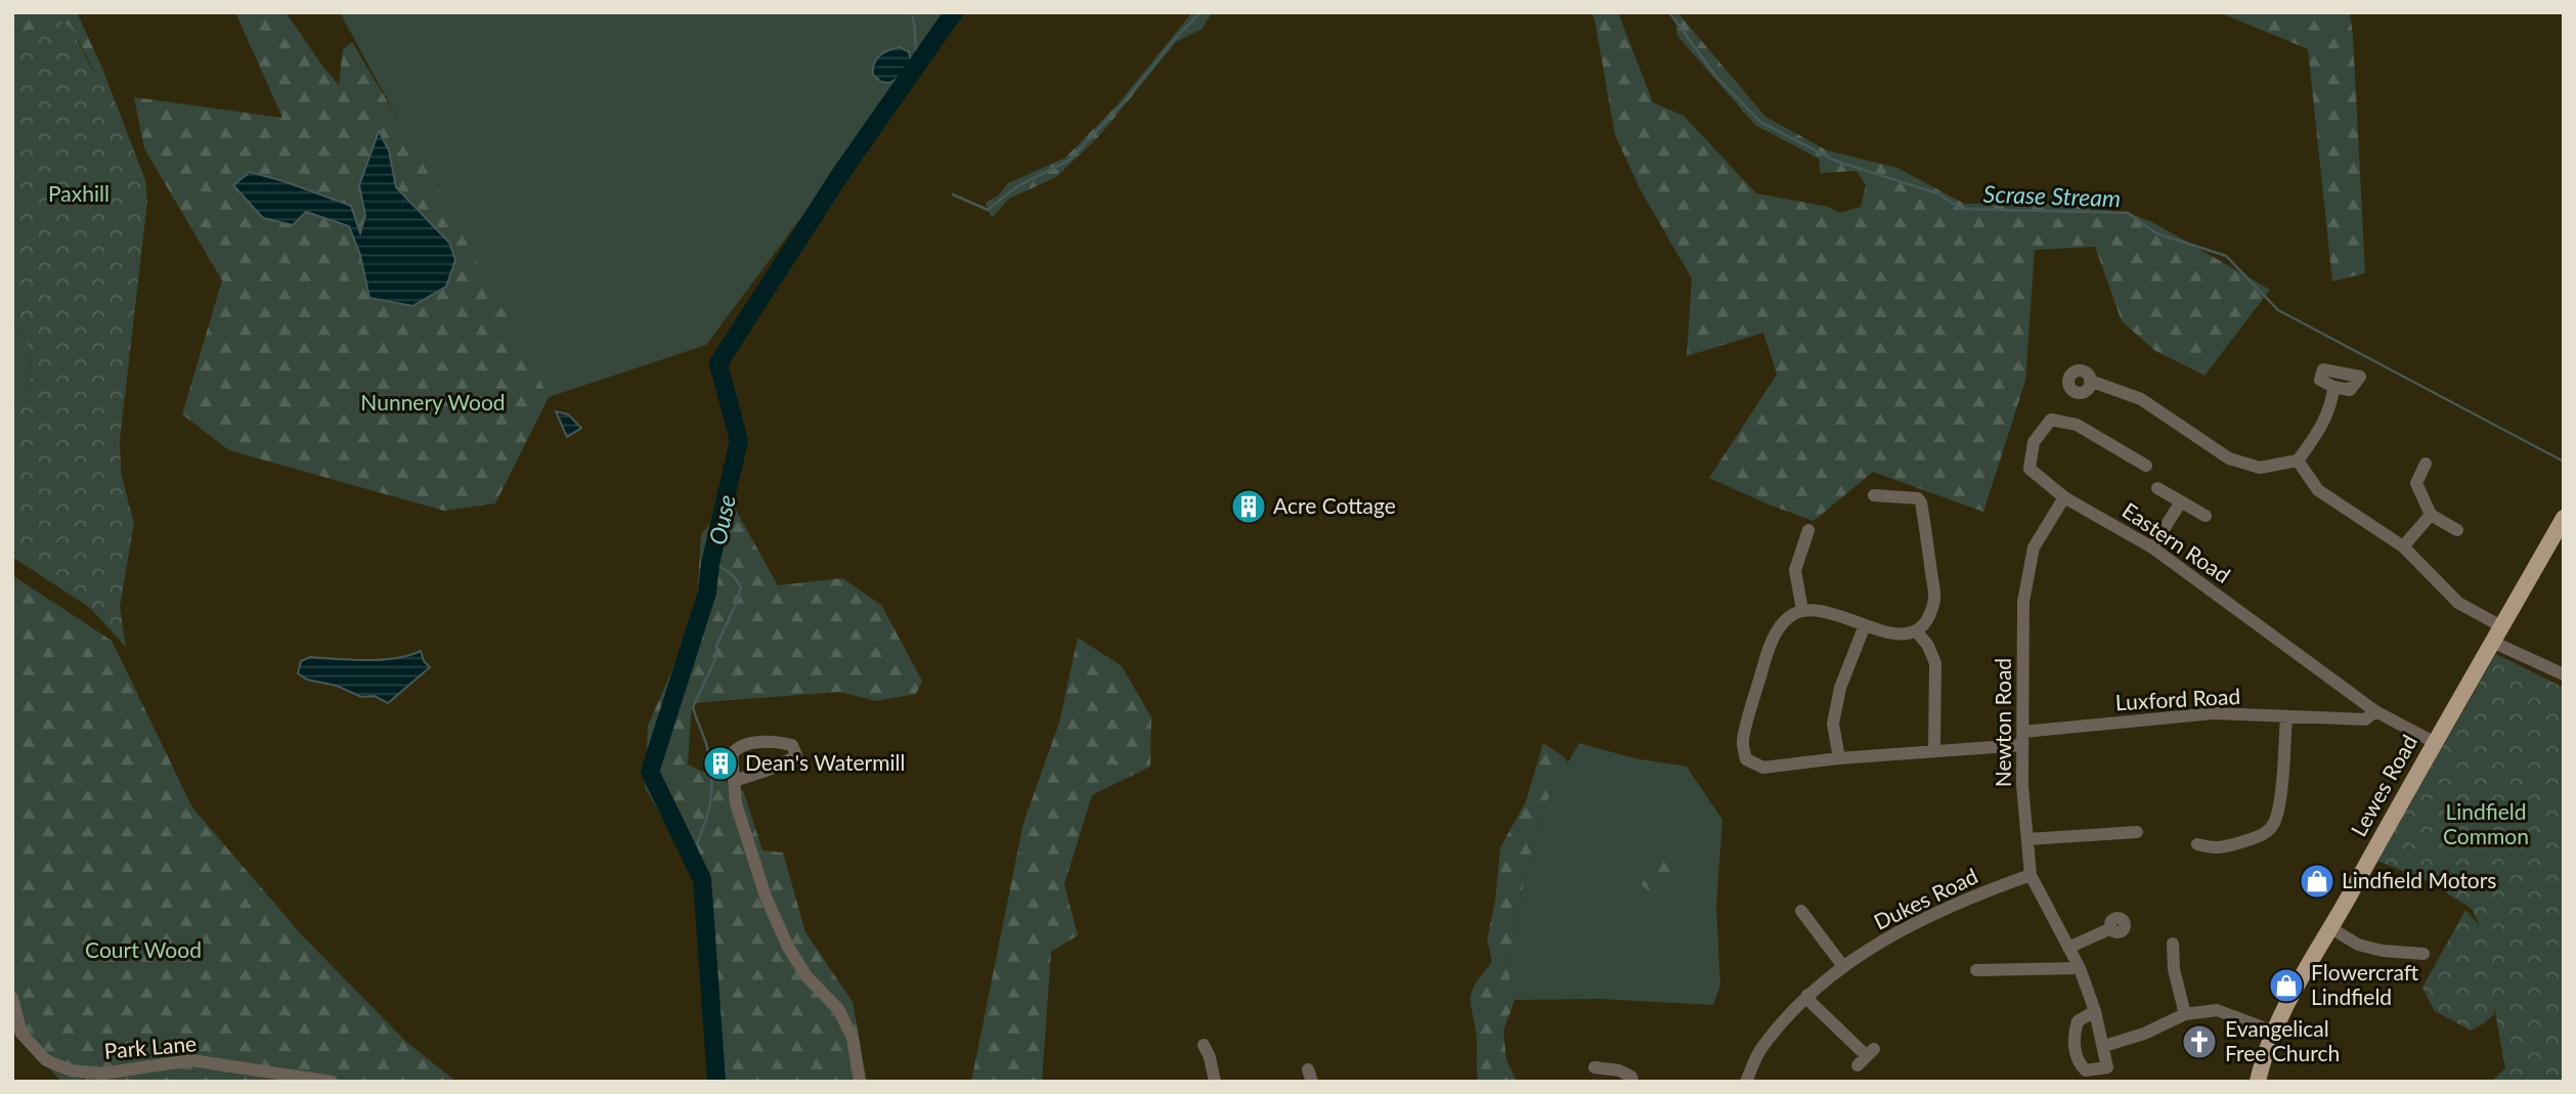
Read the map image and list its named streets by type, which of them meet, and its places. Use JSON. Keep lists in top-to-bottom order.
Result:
{
  "streets": {
    "main road": ["Lewes Road"],
    "street": [
      "Eastern Road",
      "Luxford Road",
      "Newton Road",
      "Dukes Road",
      "Park Lane"
    ]
  },
  "crossings": [
    ["Eastern Road", "Luxford Road"],
    ["Eastern Road", "Newton Road"],
    ["Eastern Road", "Lewes Road"],
    ["Luxford Road", "Newton Road"],
    ["Newton Road", "Dukes Road"]
  ],
  "water": ["Scrase Stream", "Ouse"],
  "parks": [
    "Paxhill",
    "Nunnery Wood",
    "Lindfield Common",
    "Court Wood"
  ],
  "places": {
    "building": ["Acre Cottage", "Dean's Watermill"],
    "shop": ["Lindfield Motors", "Flowercraft Lindfield"],
    "church": ["Evangelical Free Church"]
  }
}
